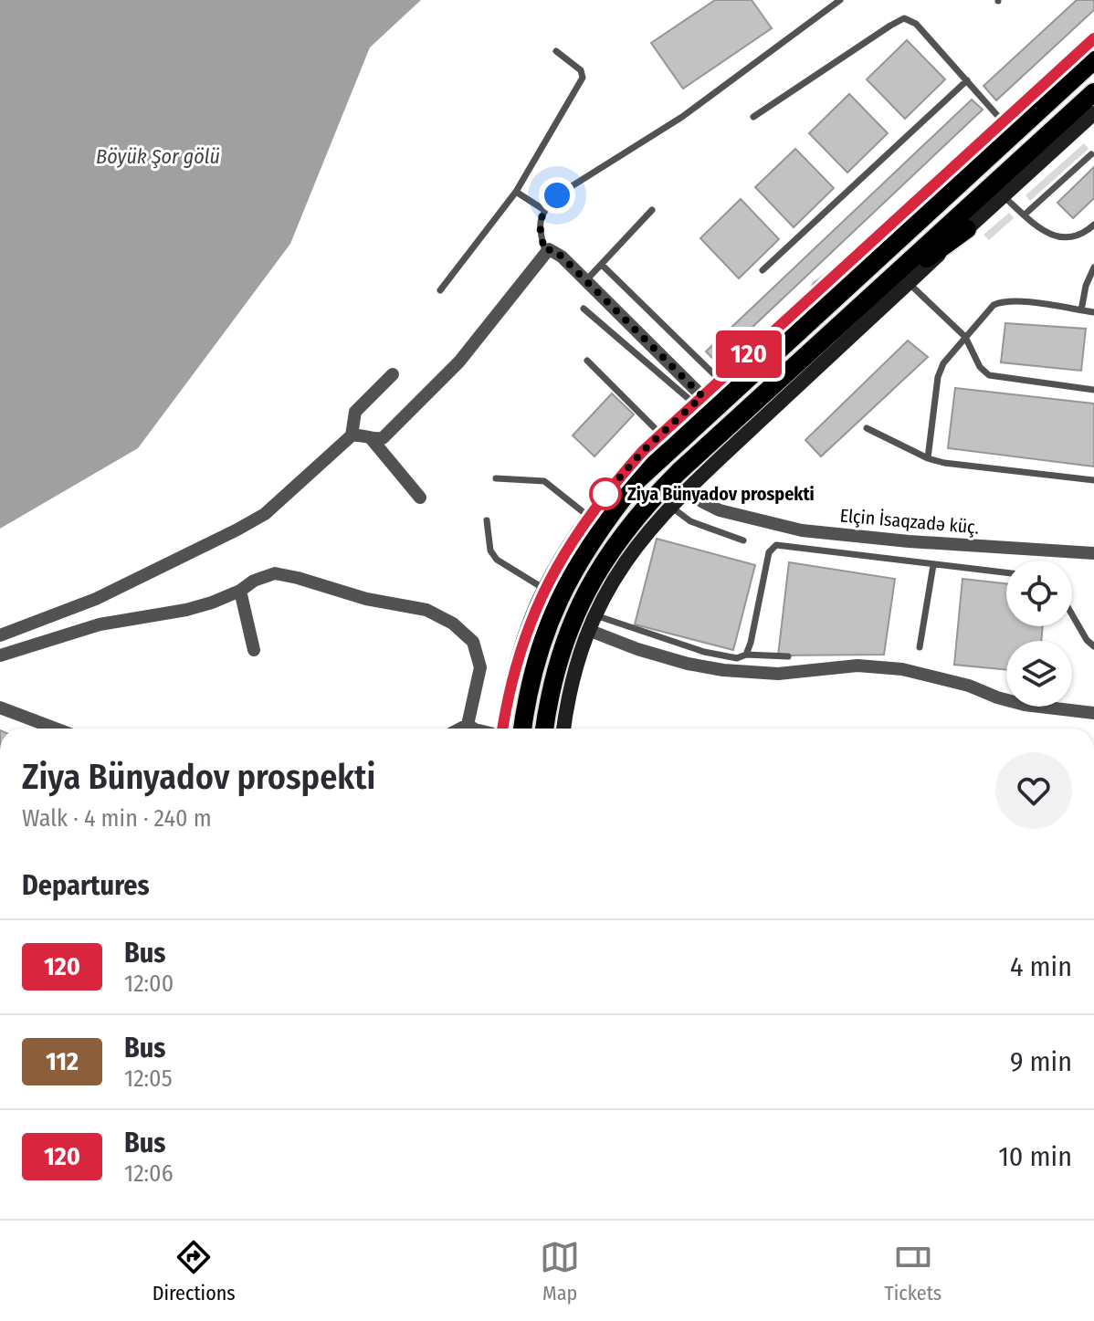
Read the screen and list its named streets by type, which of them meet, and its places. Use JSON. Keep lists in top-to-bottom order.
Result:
{
  "streets": {
    "street": ["Elçin İsaqzadə küç."]
  },
  "water": ["Böyük Şor gölü"],
  "places": ["Ziya Bünyadov prospekti"],
  "lines": ["bus line 120"],
  "page": {
    "on_map": "120",
    "heading": [
      ["Ziya Bünyadov prospekti", "Walk · 4 min · 240 m"],
      "Departures"
    ],
    "list": [
      {
        "mark": "120",
        "name": "Bus",
        "note": "12:00",
        "value": "4 min"
      },
      {
        "mark": "112",
        "name": "Bus",
        "note": "12:05",
        "value": "9 min"
      },
      {
        "mark": "120",
        "name": "Bus",
        "note": "12:06",
        "value": "10 min"
      }
    ],
    "tabs": ["Directions", "Map", "Tickets"]
  }
}
